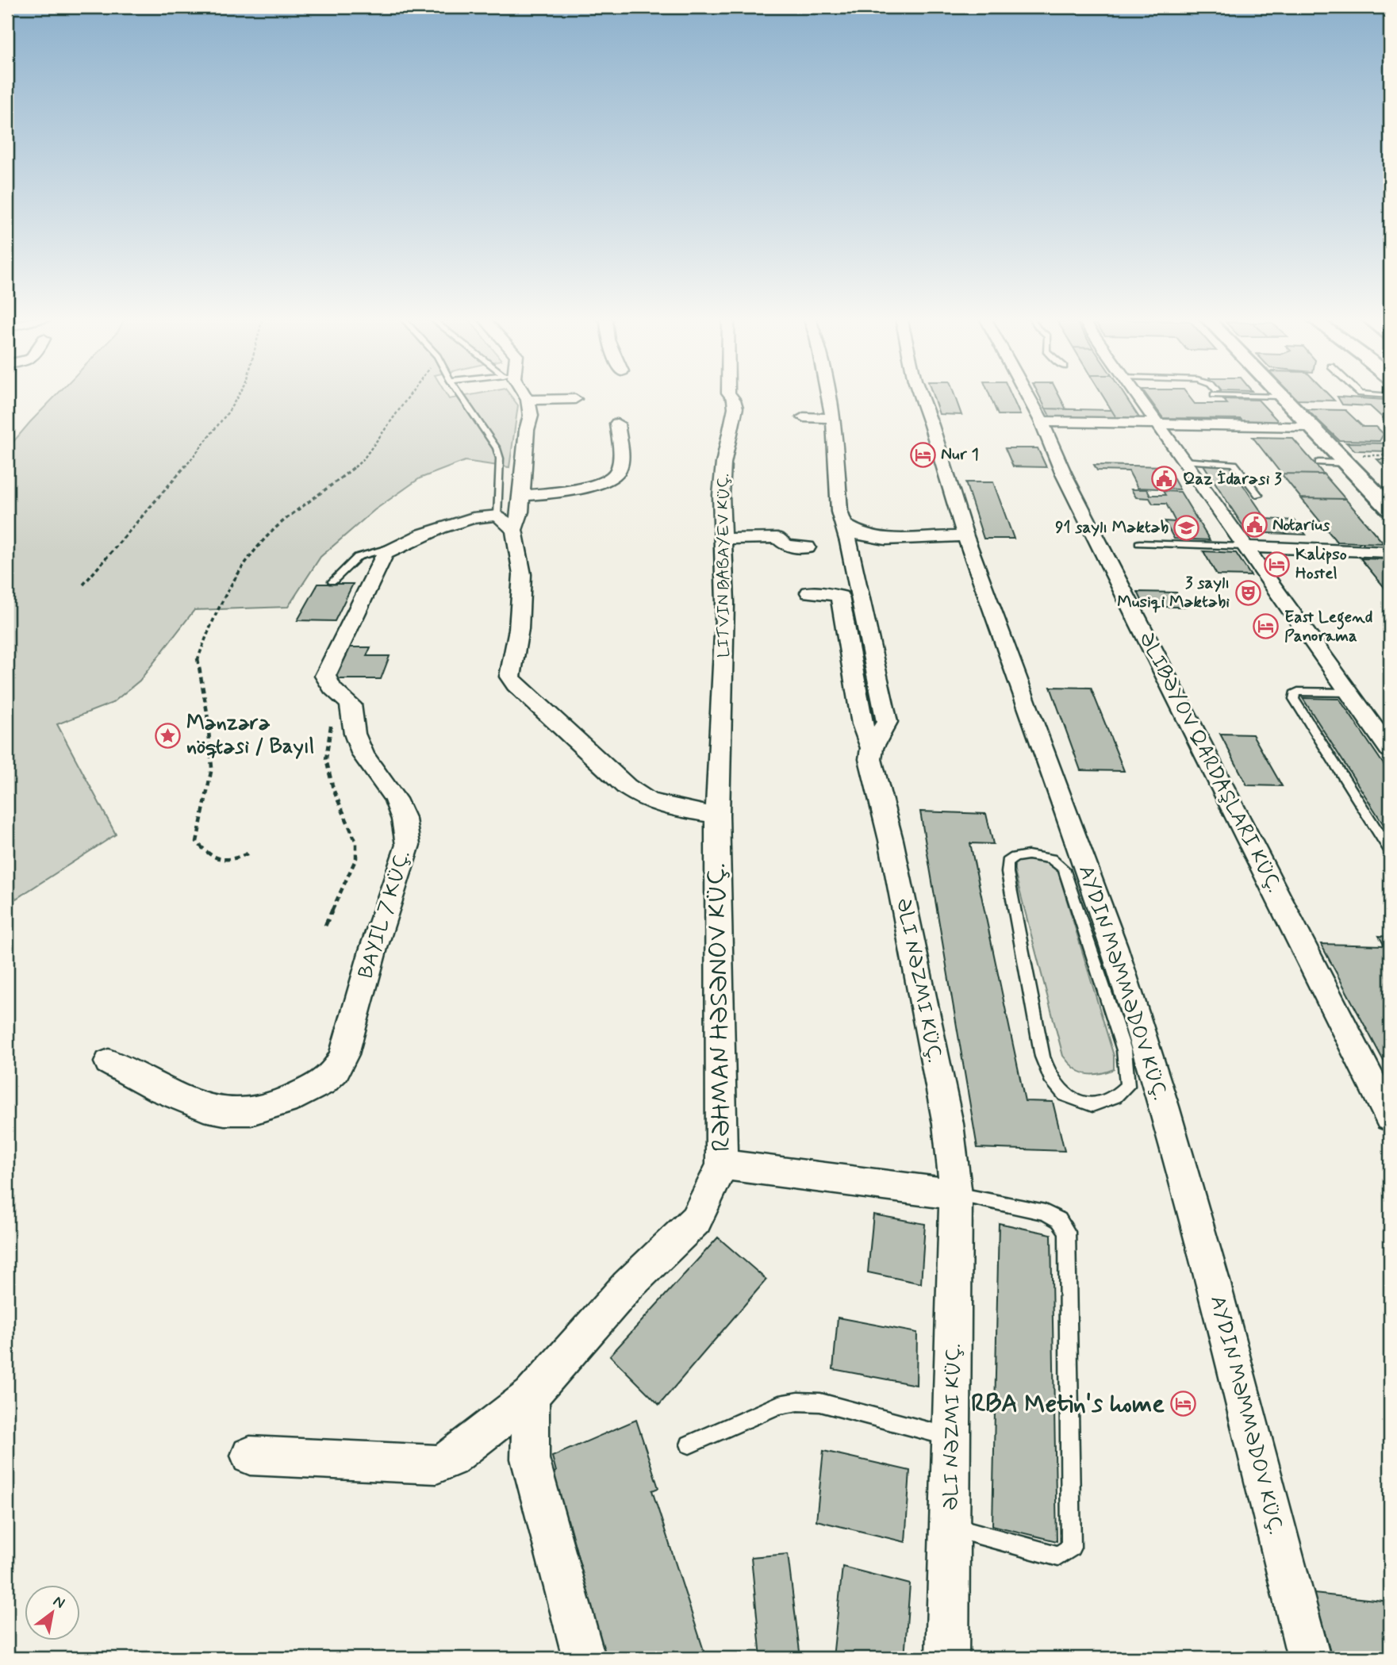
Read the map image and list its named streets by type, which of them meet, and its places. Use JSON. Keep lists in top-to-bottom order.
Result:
{
  "streets": {
    "street": ["LITVIN BABAYEV KÜÇ.", "ƏLI NƏZMI KÜÇ.", "RƏHMAN HƏSƏNOV KÜÇ."]
  },
  "crossings": [
    ["LITVIN BABAYEV KÜÇ.", "RƏHMAN HƏSƏNOV KÜÇ."]
  ],
  "places": {
    "hotel": [
      "Nur 1",
      "Kalipso Hostel",
      "East Legend Panorama",
      "RBA Metin's home"
    ],
    "public building": ["Qaz İdarəsi 3", "Notarius"],
    "school or university": ["91 saylı Məktəb"],
    "theatre": ["3 saylı Musiqi Məktəbi"],
    "place": ["Mənzərə nöqtəsi / Bayıl"]
  },
  "north": "top right"
}
